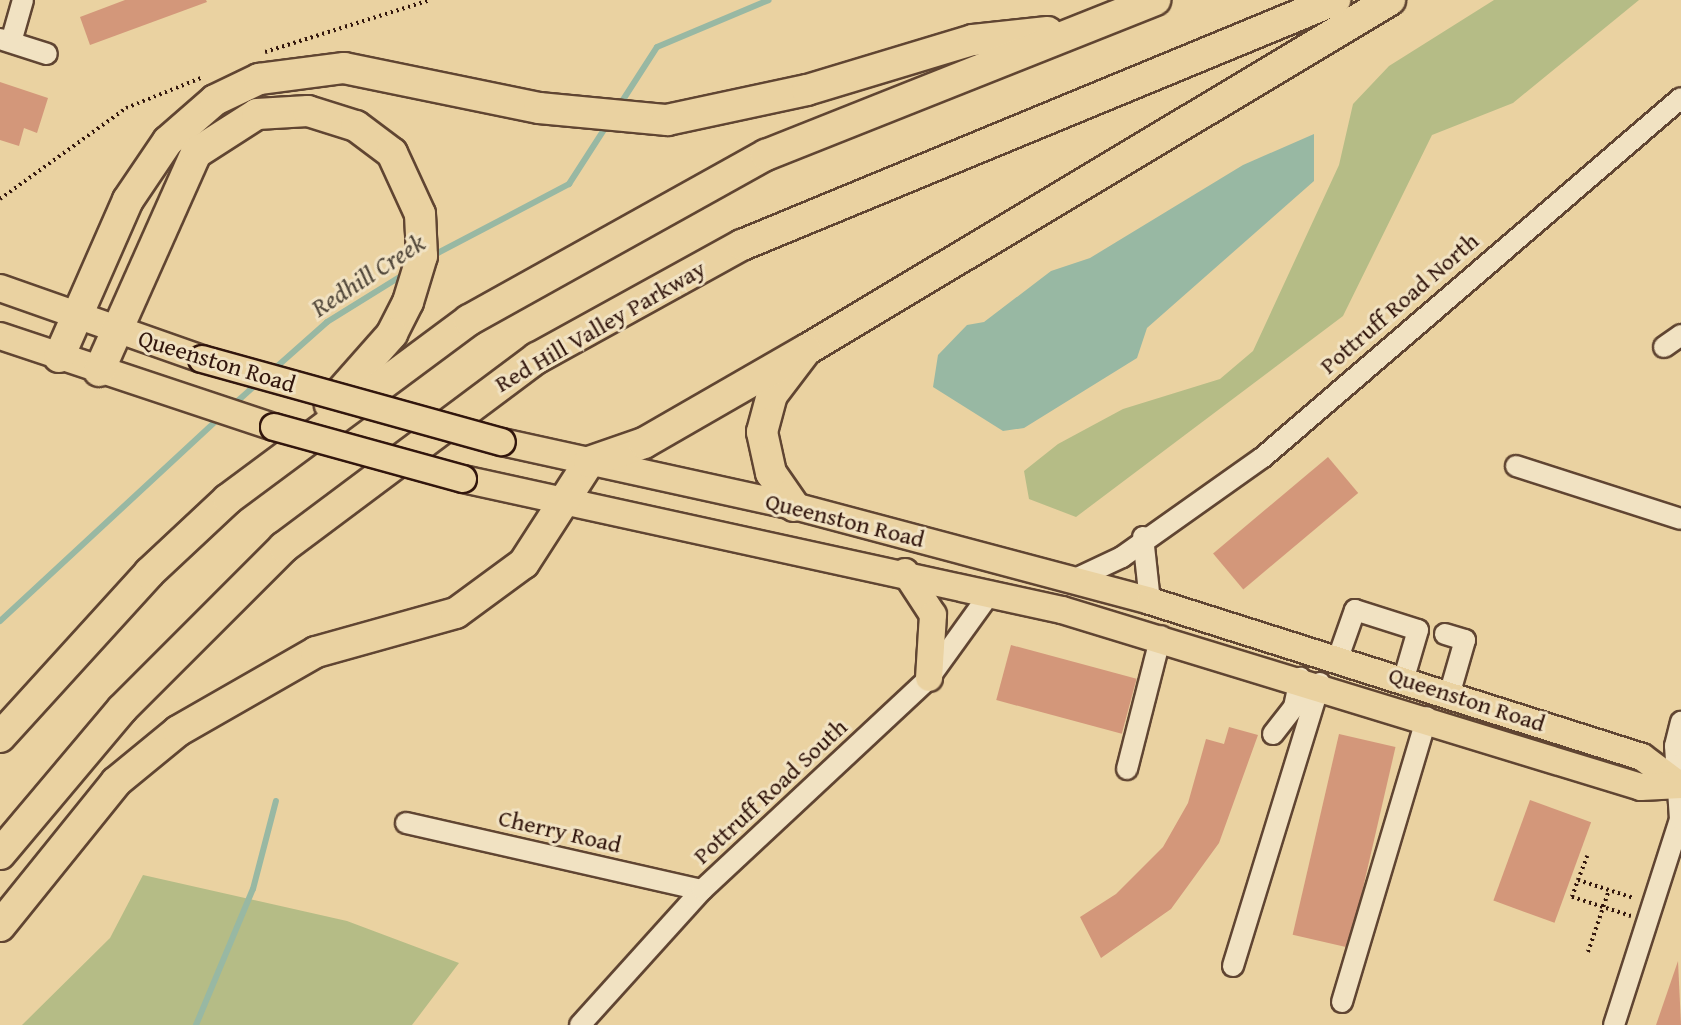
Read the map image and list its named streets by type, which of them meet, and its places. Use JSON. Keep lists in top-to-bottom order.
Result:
{
  "streets": {
    "highway": ["Red Hill Valley Parkway"],
    "main road": ["Queenston Road"],
    "street": ["Pottruff Road North", "Pottruff Road South", "Cherry Road"]
  },
  "crossings": [
    ["Pottruff Road North", "Queenston Road"],
    ["Queenston Road", "Pottruff Road South"],
    ["Pottruff Road South", "Cherry Road"]
  ],
  "water": ["Redhill Creek"]
}
